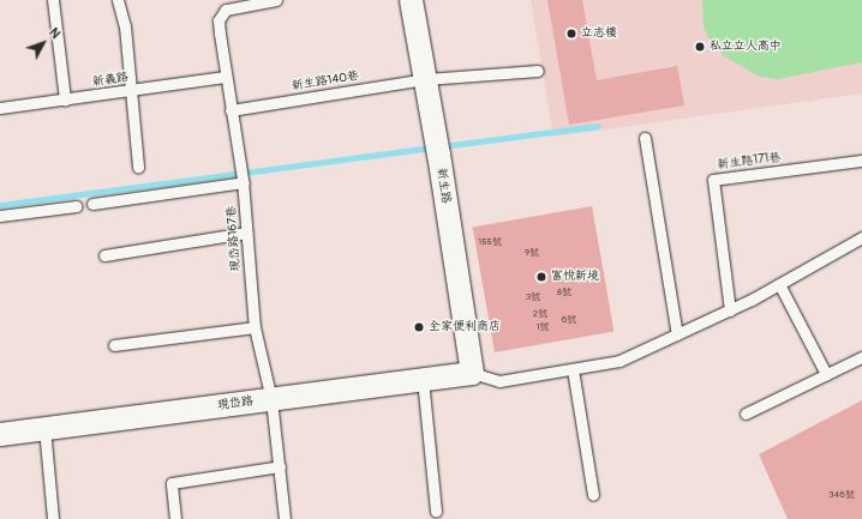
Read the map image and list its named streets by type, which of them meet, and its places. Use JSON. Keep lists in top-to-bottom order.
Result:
{
  "streets": {
    "street": ["新生路", "現岱路"],
    "lane": [
      "新義路",
      "新生路140巷",
      "新生路171巷",
      "現岱路167巷"
    ]
  },
  "crossings": [
    ["新義路", "現岱路167巷"],
    ["新生路140巷", "新生路"],
    ["新生路140巷", "現岱路167巷"],
    ["新生路", "現岱路"],
    ["現岱路167巷", "現岱路"]
  ],
  "places": [
    "立志樓",
    "私立立人高中",
    "富悅新境",
    "全家便利商店"
  ],
  "house_numbers": [
    "155號",
    "9號",
    "8號",
    "3號",
    "2號",
    "6號",
    "1號",
    "346號"
  ],
  "north": "top right"
}
